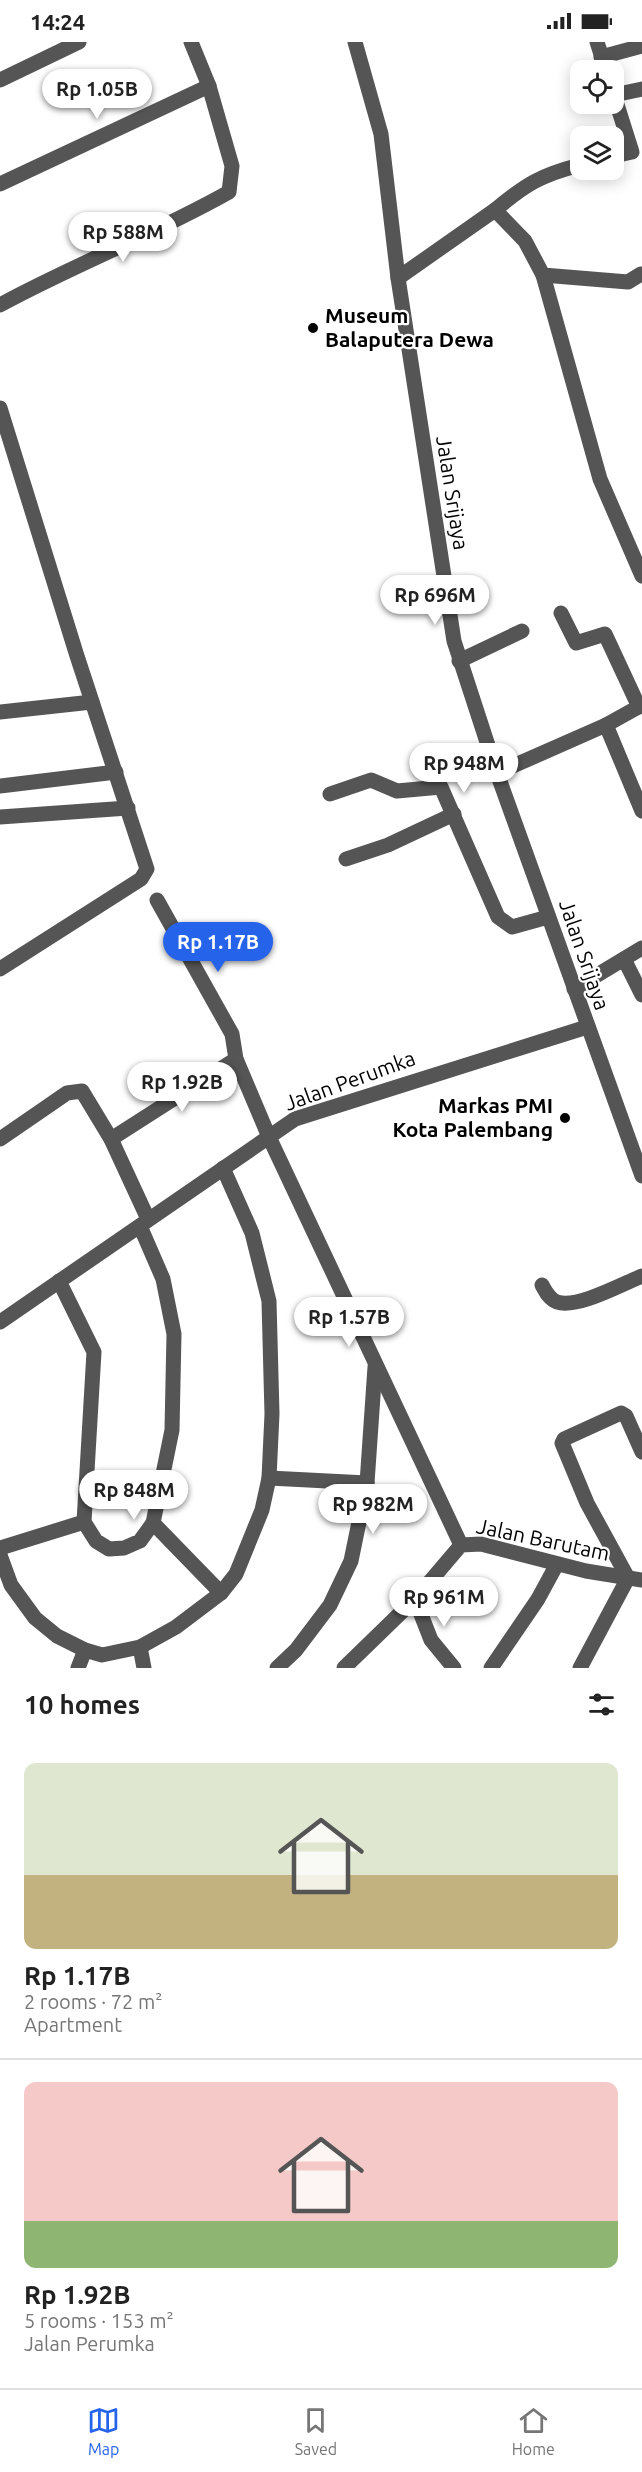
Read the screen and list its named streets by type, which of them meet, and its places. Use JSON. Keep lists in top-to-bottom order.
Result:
{
  "streets": {
    "street": ["Jalan Srijaya", "Jalan Perumka", "Jalan Barutam"]
  },
  "crossings": [
    ["Jalan Srijaya", "Jalan Perumka"]
  ],
  "places": ["Museum Balaputera Dewa", "Markas PMI Kota Palembang"],
  "page": {
    "status": "14:24",
    "price": [
      "Rp 1.05B",
      "Rp 588M",
      "Rp 696M",
      "Rp 948M",
      "Rp 1.17B",
      "Rp 1.92B",
      "Rp 1.57B",
      "Rp 848M",
      "Rp 982M",
      "Rp 961M"
    ],
    "heading": "10 homes",
    "list": [
      {
        "name": "Rp 1.17B",
        "note": "2 rooms · 72 m² · Apartment"
      },
      {
        "name": "Rp 1.92B",
        "note": "5 rooms · 153 m² · Jalan Perumka"
      }
    ],
    "tabs": ["Map", "Saved", "Home"]
  }
}
